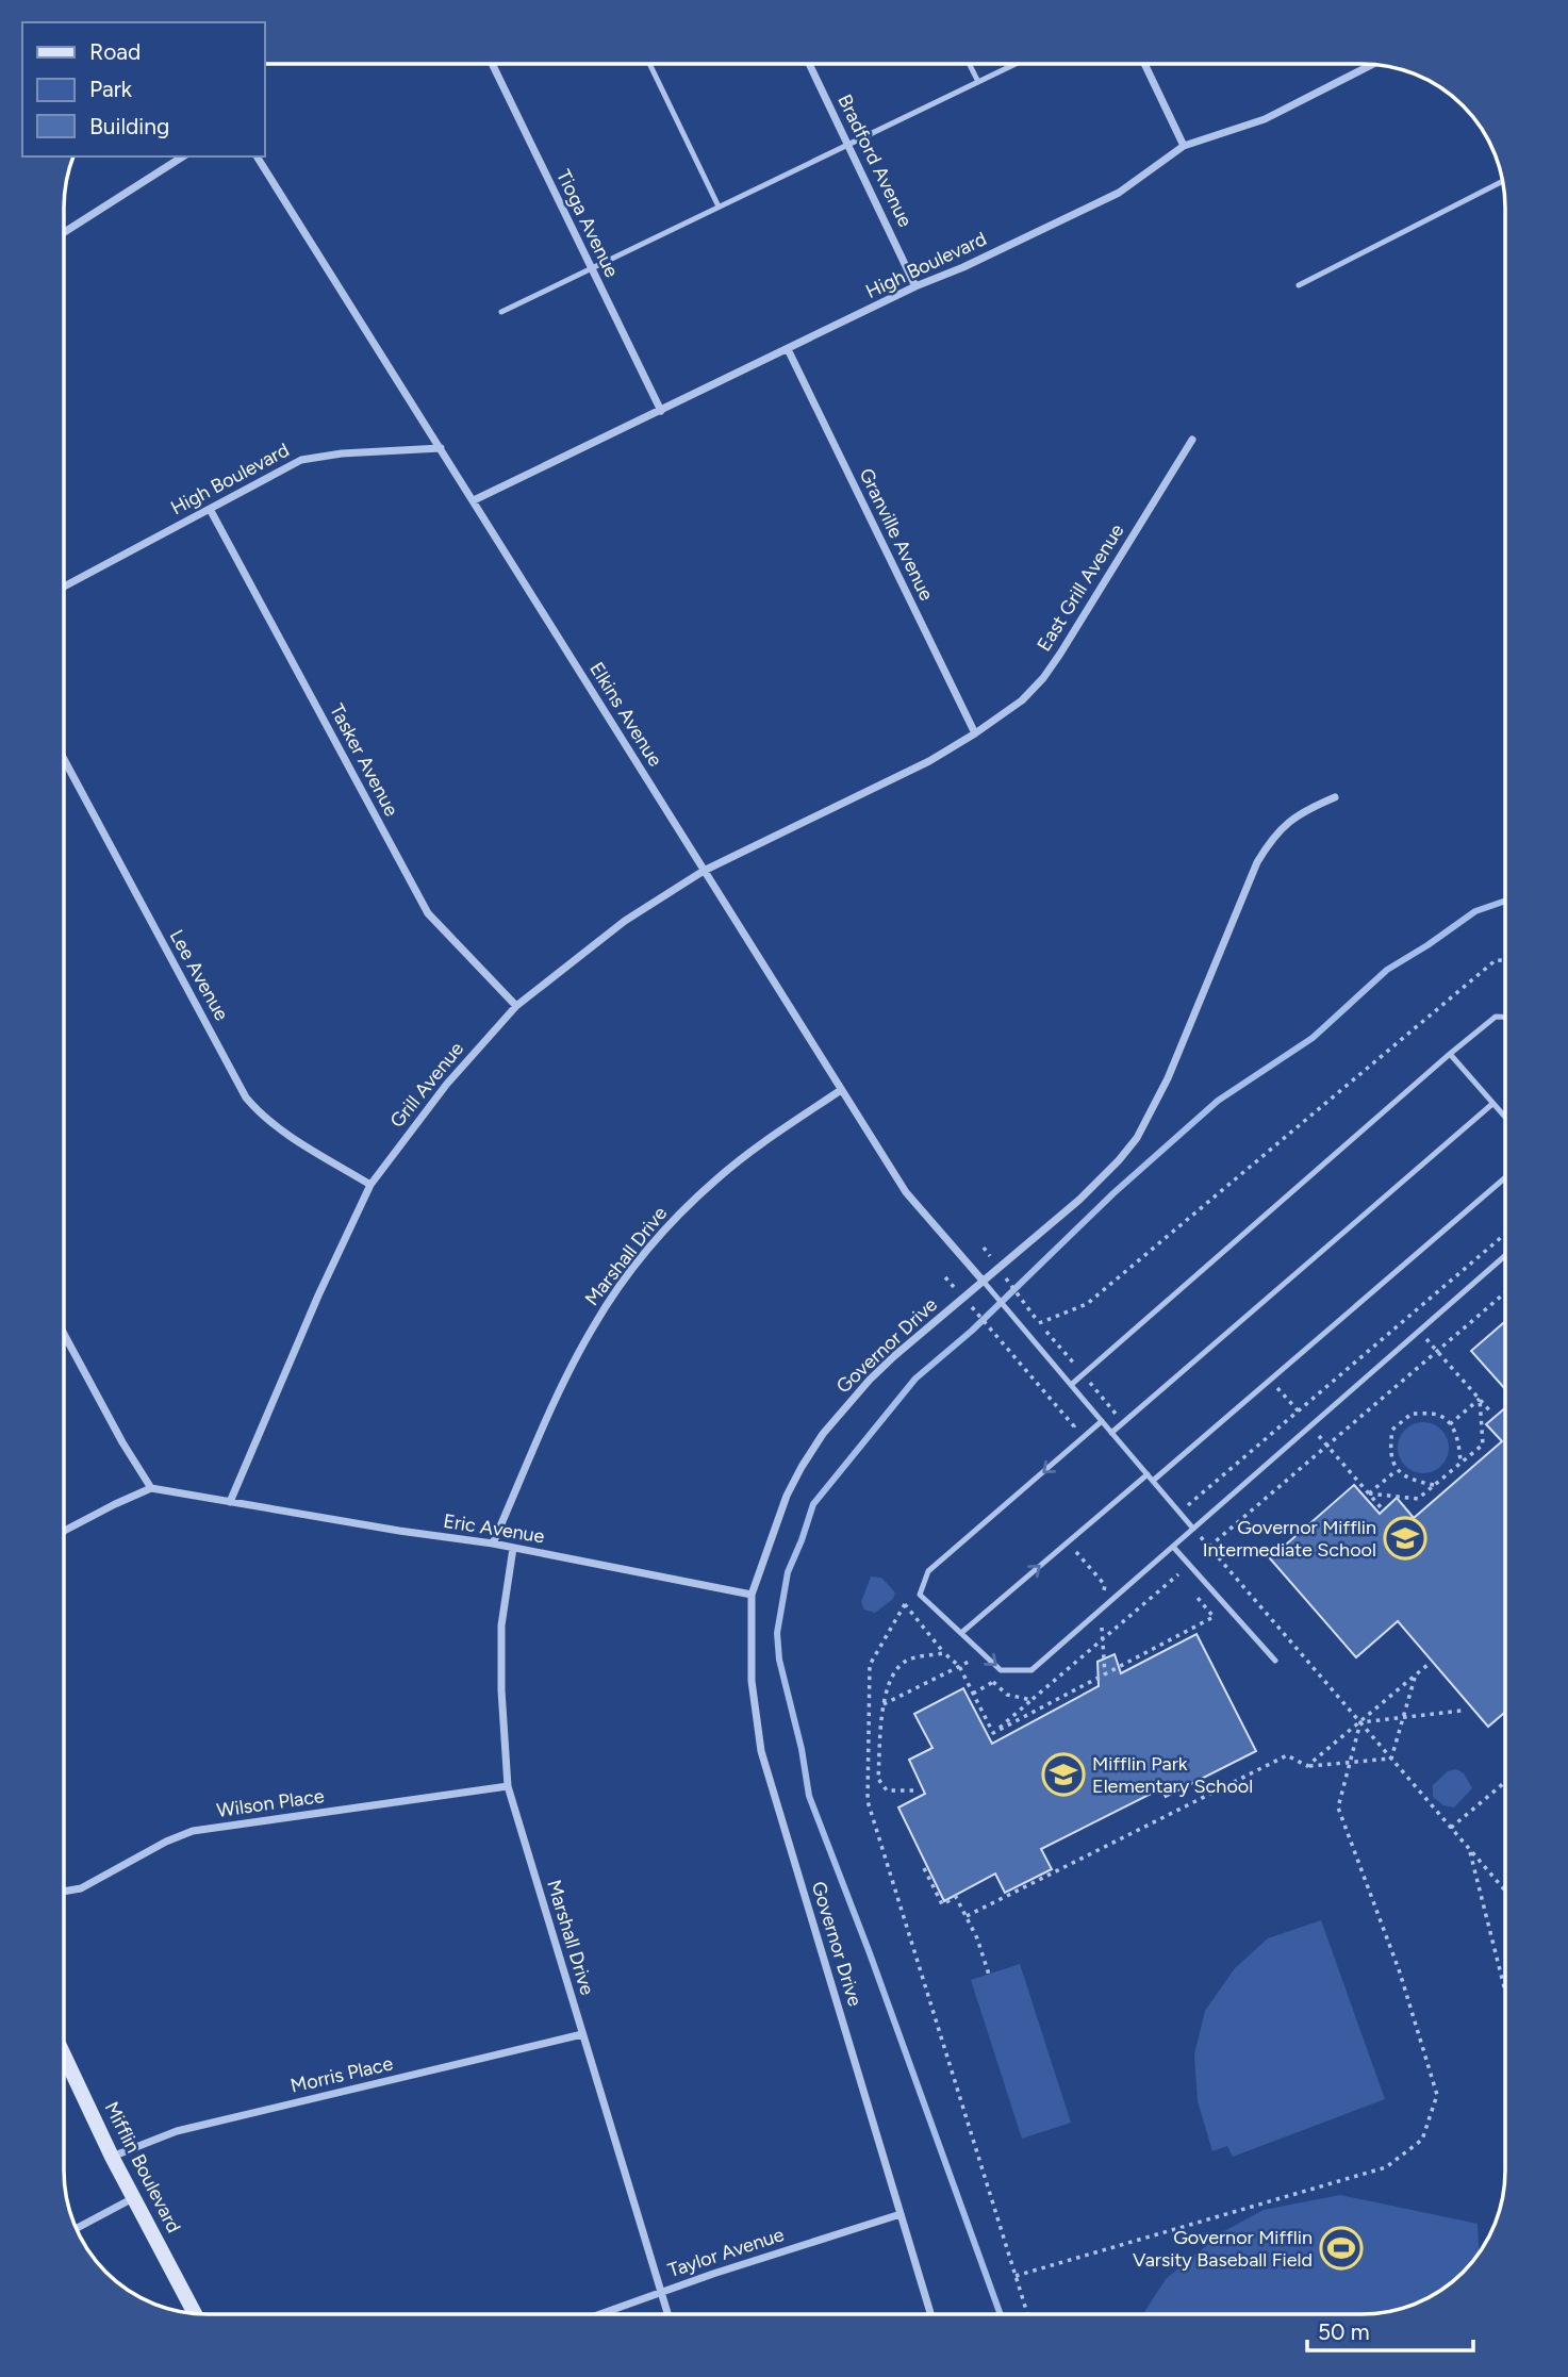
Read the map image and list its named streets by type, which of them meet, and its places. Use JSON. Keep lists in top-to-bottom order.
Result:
{
  "streets": {
    "street": [
      "Bradford Avenue",
      "Tioga Avenue",
      "High Boulevard",
      "Granville Avenue",
      "East Grill Avenue",
      "Elkins Avenue",
      "Tasker Avenue",
      "Lee Avenue",
      "Grill Avenue",
      "Marshall Drive",
      "Governor Drive",
      "Eric Avenue",
      "Wilson Place",
      "Morris Place",
      "Mifflin Boulevard",
      "Taylor Avenue"
    ]
  },
  "crossings": [
    ["Bradford Avenue", "High Boulevard"],
    ["Tioga Avenue", "High Boulevard"],
    ["High Boulevard", "Granville Avenue"],
    ["High Boulevard", "Elkins Avenue"],
    ["High Boulevard", "Tasker Avenue"],
    ["Granville Avenue", "East Grill Avenue"],
    ["Granville Avenue", "Grill Avenue"],
    ["East Grill Avenue", "Grill Avenue"],
    ["Elkins Avenue", "Grill Avenue"],
    ["Elkins Avenue", "Marshall Drive"],
    ["Elkins Avenue", "Governor Drive"],
    ["Tasker Avenue", "Grill Avenue"],
    ["Lee Avenue", "Grill Avenue"],
    ["Grill Avenue", "Eric Avenue"],
    ["Marshall Drive", "Eric Avenue"],
    ["Marshall Drive", "Wilson Place"],
    ["Marshall Drive", "Morris Place"],
    ["Marshall Drive", "Taylor Avenue"],
    ["Governor Drive", "Eric Avenue"],
    ["Governor Drive", "Taylor Avenue"],
    ["Morris Place", "Mifflin Boulevard"]
  ],
  "places": {
    "school or university": ["Governor Mifflin Intermediate School", "Mifflin Park Elementary School"],
    "sports": ["Governor Mifflin Varsity Baseball Field"]
  },
  "legend": ["Road", "Park", "Building"],
  "scale_bar": "50 m"
}
